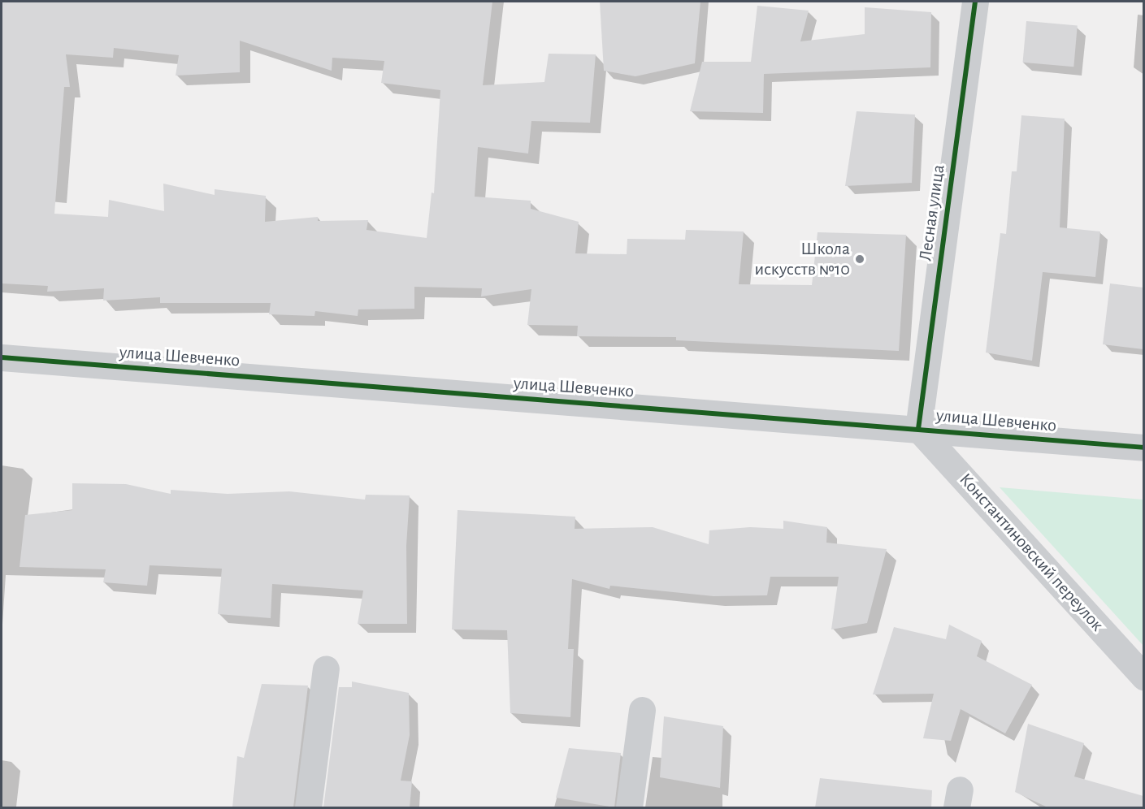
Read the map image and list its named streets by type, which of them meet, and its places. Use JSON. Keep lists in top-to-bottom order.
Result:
{
  "streets": {
    "street": ["Лесная улица", "улица Шевченко", "Константиновский переулок"]
  },
  "crossings": [
    ["Лесная улица", "улица Шевченко"],
    ["Лесная улица", "Константиновский переулок"],
    ["улица Шевченко", "Константиновский переулок"]
  ],
  "places": ["Школа искусств №10"]
}
